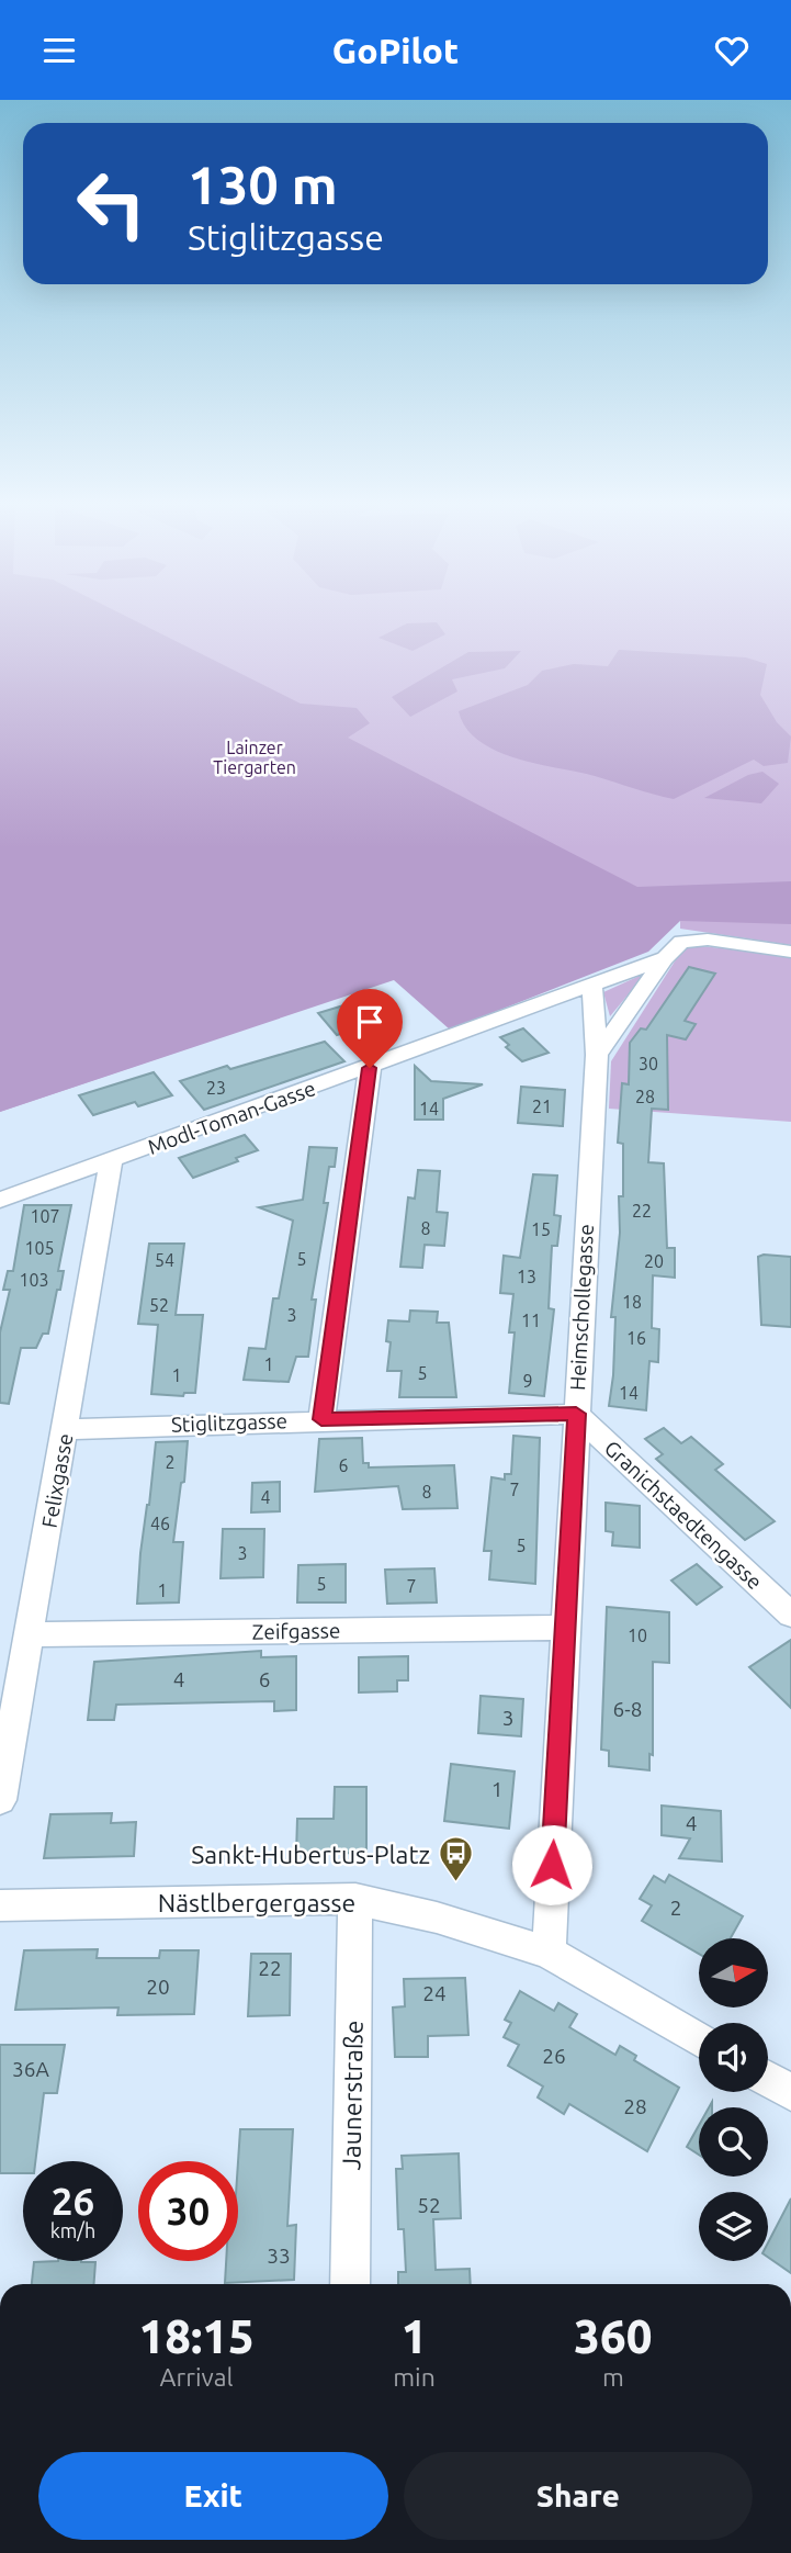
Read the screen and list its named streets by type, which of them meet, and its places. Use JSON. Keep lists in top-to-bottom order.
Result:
{
  "streets": {
    "street": [
      "Modl-Toman-Gasse",
      "Heimschollegasse",
      "Stiglitzgasse",
      "Felixgasse",
      "Granichstaedtengasse",
      "Zeifgasse",
      "Nästlbergergasse",
      "Jaunerstraße"
    ]
  },
  "crossings": [
    ["Modl-Toman-Gasse", "Heimschollegasse"],
    ["Modl-Toman-Gasse", "Felixgasse"],
    ["Heimschollegasse", "Stiglitzgasse"],
    ["Heimschollegasse", "Granichstaedtengasse"],
    ["Heimschollegasse", "Zeifgasse"],
    ["Heimschollegasse", "Nästlbergergasse"],
    ["Stiglitzgasse", "Felixgasse"],
    ["Stiglitzgasse", "Granichstaedtengasse"],
    ["Felixgasse", "Zeifgasse"],
    ["Nästlbergergasse", "Jaunerstraße"]
  ],
  "parks": ["Lainzer Tiergarten"],
  "places": {
    "bus stop": ["Sankt-Hubertus-Platz"]
  },
  "house_numbers": [
    "30",
    "23",
    "28",
    "21",
    "14",
    "22",
    "107",
    "8",
    "15",
    "105",
    "5",
    "54",
    "20",
    "13",
    "103",
    "18",
    "52",
    "3",
    "11",
    "16",
    "1",
    "5",
    "1",
    "9",
    "14",
    "2",
    "6",
    "7",
    "8",
    "4",
    "46",
    "5",
    "3",
    "5",
    "7",
    "1",
    "10",
    "4",
    "6",
    "6-8",
    "3",
    "1",
    "4",
    "2",
    "22",
    "20",
    "24",
    "26",
    "36A",
    "28",
    "52",
    "33"
  ],
  "north": "right",
  "page": {
    "header": "GoPilot",
    "turn": ["130 m", "Stiglitzgasse"],
    "speed": "26 km/h",
    "limit": "30",
    "eta": [
      "18:15",
      "Arrival",
      "1",
      "min",
      "360",
      "m"
    ],
    "buttons": ["Exit", "Share"]
  }
}
